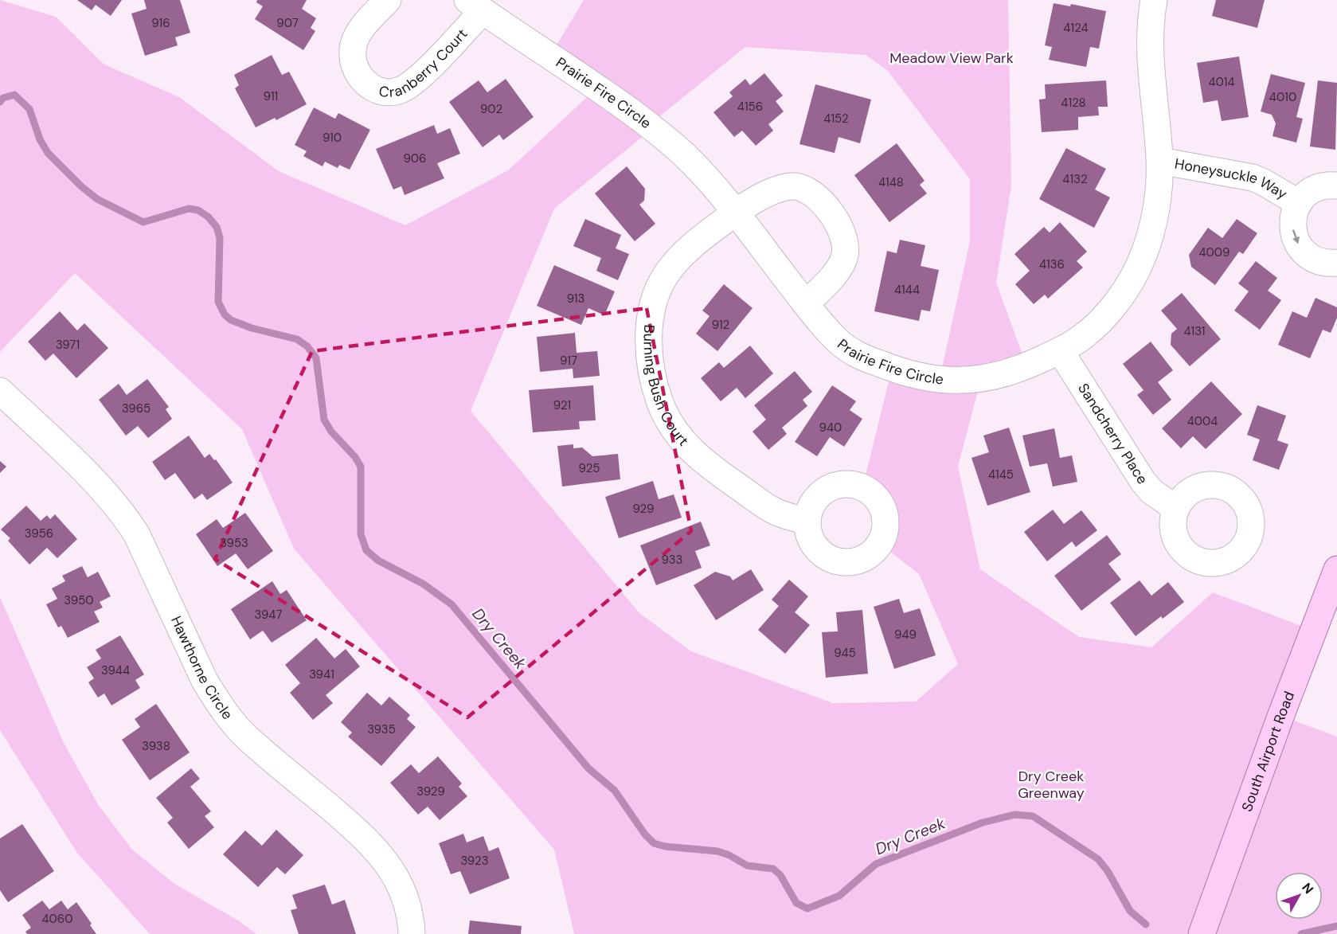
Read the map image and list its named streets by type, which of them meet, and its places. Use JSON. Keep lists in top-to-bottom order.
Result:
{
  "streets": {
    "main road": ["South Airport Road"],
    "street": [
      "Cranberry Court",
      "Prairie Fire Circle",
      "Honeysuckle Way",
      "Burning Bush Court",
      "Sandcherry Place",
      "Hawthorne Circle"
    ]
  },
  "crossings": [
    ["Cranberry Court", "Prairie Fire Circle"],
    ["Prairie Fire Circle", "Honeysuckle Way"],
    ["Prairie Fire Circle", "Burning Bush Court"],
    ["Prairie Fire Circle", "Sandcherry Place"]
  ],
  "water": ["Dry Creek"],
  "parks": ["Meadow View Park", "Dry Creek Greenway"],
  "house_numbers": [
    "916",
    "907",
    "4124",
    "4014",
    "911",
    "4010",
    "4128",
    "4156",
    "902",
    "4152",
    "910",
    "906",
    "4132",
    "4148",
    "4009",
    "4136",
    "4144",
    "913",
    "912",
    "4131",
    "3971",
    "917",
    "921",
    "3965",
    "4004",
    "940",
    "925",
    "4145",
    "929",
    "3956",
    "3953",
    "933",
    "3950",
    "3947",
    "949",
    "945",
    "3944",
    "3941",
    "3935",
    "3938",
    "3929",
    "3923",
    "4060"
  ],
  "north": "top right"
}
